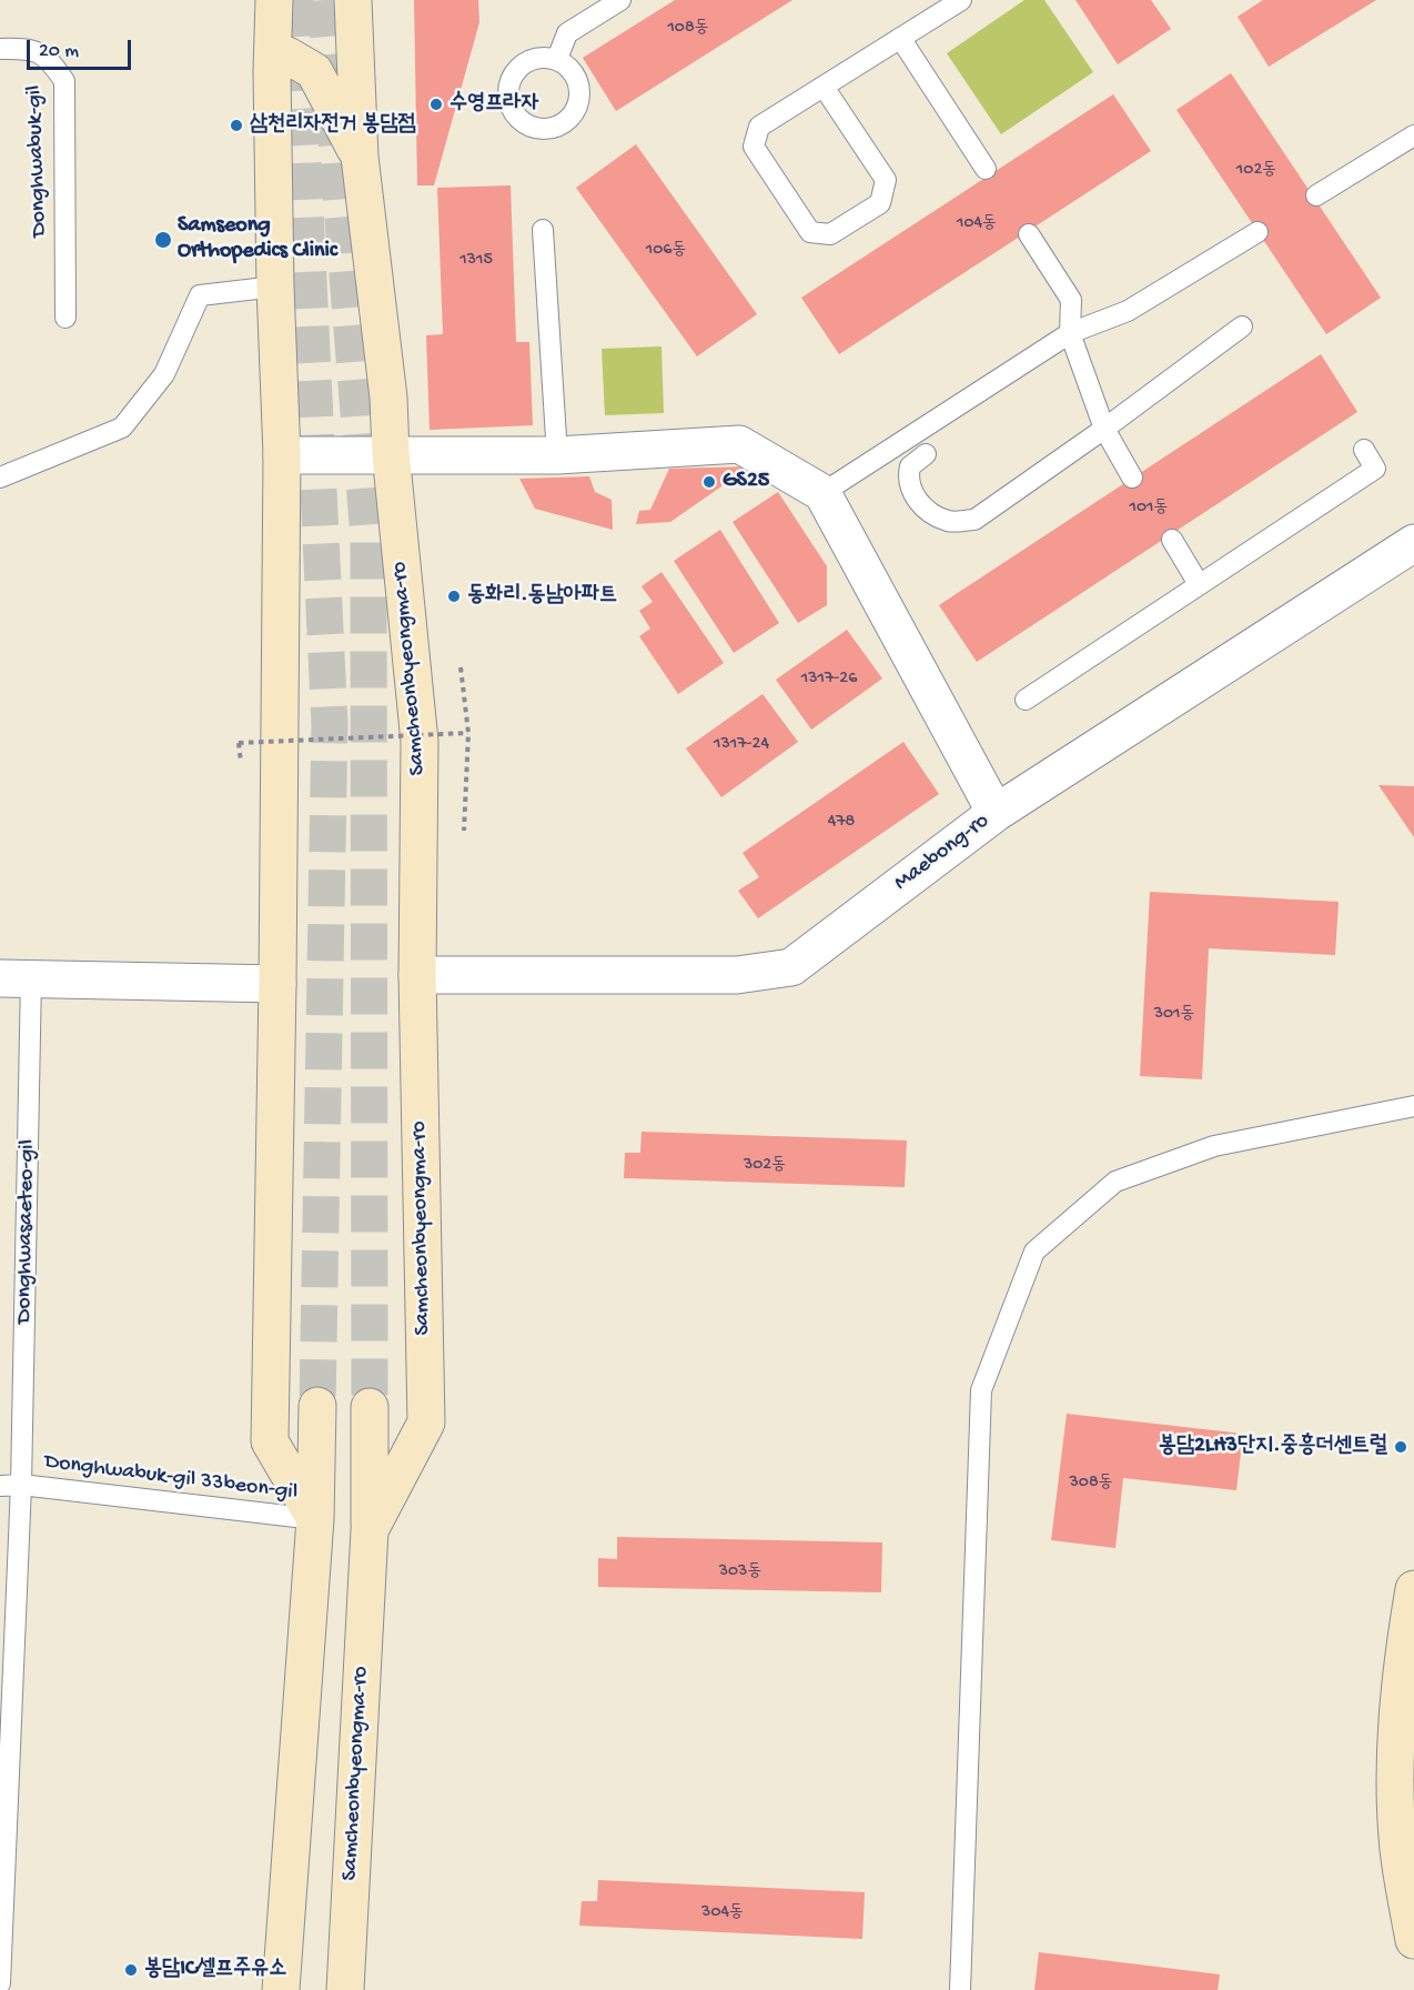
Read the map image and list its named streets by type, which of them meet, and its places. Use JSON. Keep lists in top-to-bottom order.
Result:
{
  "streets": {
    "main road": ["Samcheonbyeongma-ro"],
    "street": ["Maebong-ro", "Donghwasaeteo-gil"],
    "lane": ["Donghwabuk-gil", "Donghwabuk-gil 33beon-gil"]
  },
  "crossings": [
    ["Samcheonbyeongma-ro", "Maebong-ro"],
    ["Donghwasaeteo-gil", "Donghwabuk-gil 33beon-gil"]
  ],
  "places": [
    "수영프라자",
    "삼천리자전거 봉담점",
    "Samseong Orthopedics Clinic",
    "GS25",
    "동화리.동남아파트",
    "봉담2LH3단지.중흥더센트럴",
    "봉담IC셀프주유소"
  ],
  "house_numbers": [
    "108동",
    "102동",
    "104동",
    "106동",
    "1315",
    "101동",
    "1317-26",
    "1317-24",
    "478",
    "301동",
    "302동",
    "308동",
    "303동",
    "304동"
  ],
  "scale_bar": "20 m"
}
